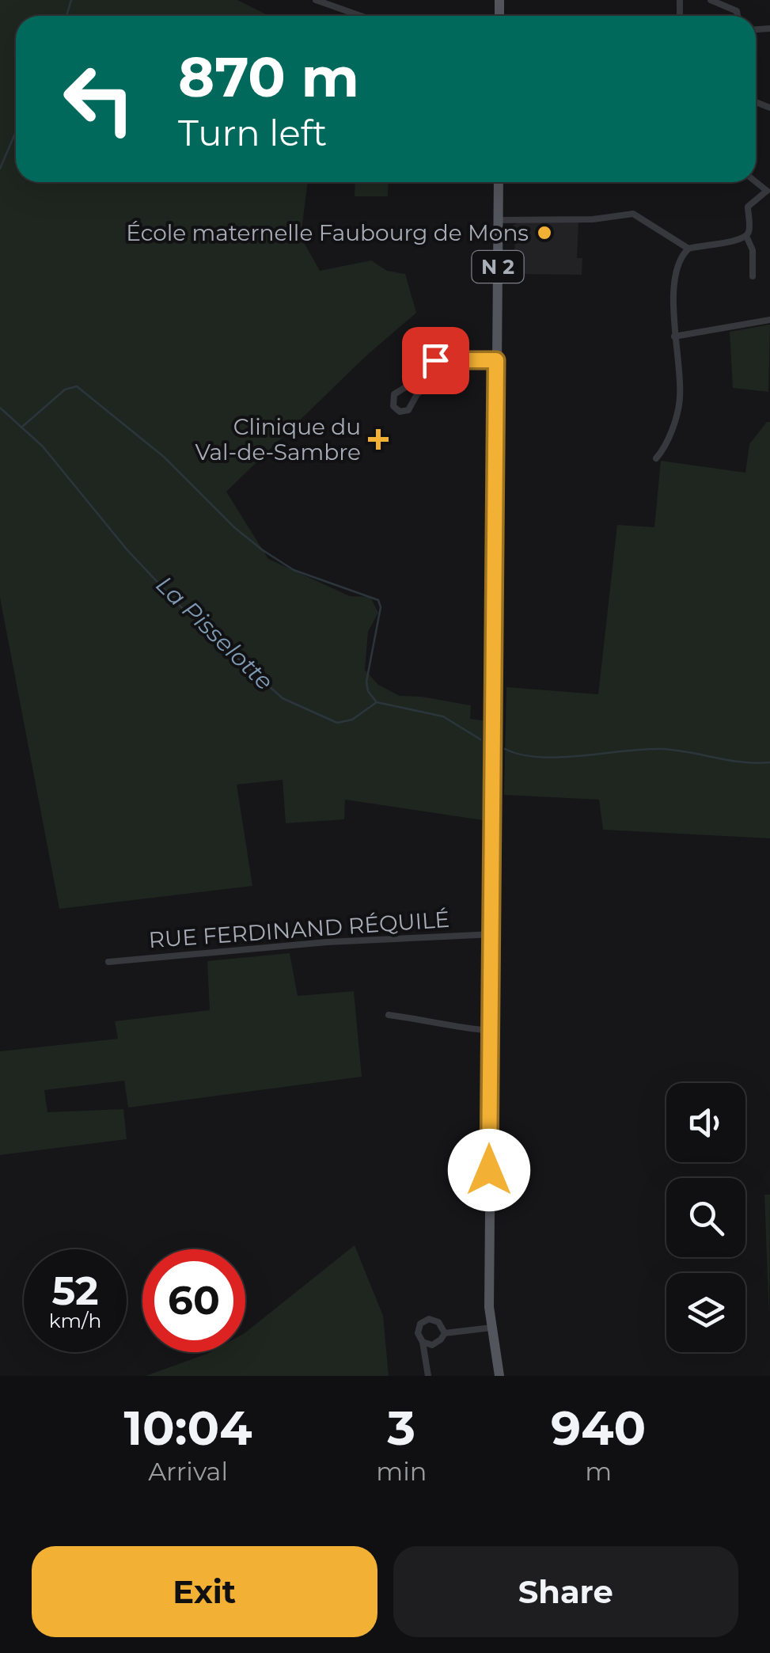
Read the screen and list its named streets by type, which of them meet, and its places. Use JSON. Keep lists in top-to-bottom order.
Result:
{
  "streets": {
    "main road": ["N 2"],
    "street": ["RUE FERDINAND RÉQUILÉ"]
  },
  "crossings": [
    ["N 2", "RUE FERDINAND RÉQUILÉ"]
  ],
  "water": ["La Pisselotte"],
  "places": {
    "other": ["École maternelle Faubourg de Mons"],
    "health": ["Clinique du Val-de-Sambre"]
  },
  "page": {
    "turn": ["870 m", "Turn left"],
    "speed": "52 km/h",
    "limit": "60",
    "eta": [
      "10:04",
      "Arrival",
      "3",
      "min",
      "940",
      "m"
    ],
    "buttons": ["Exit", "Share"]
  }
}
